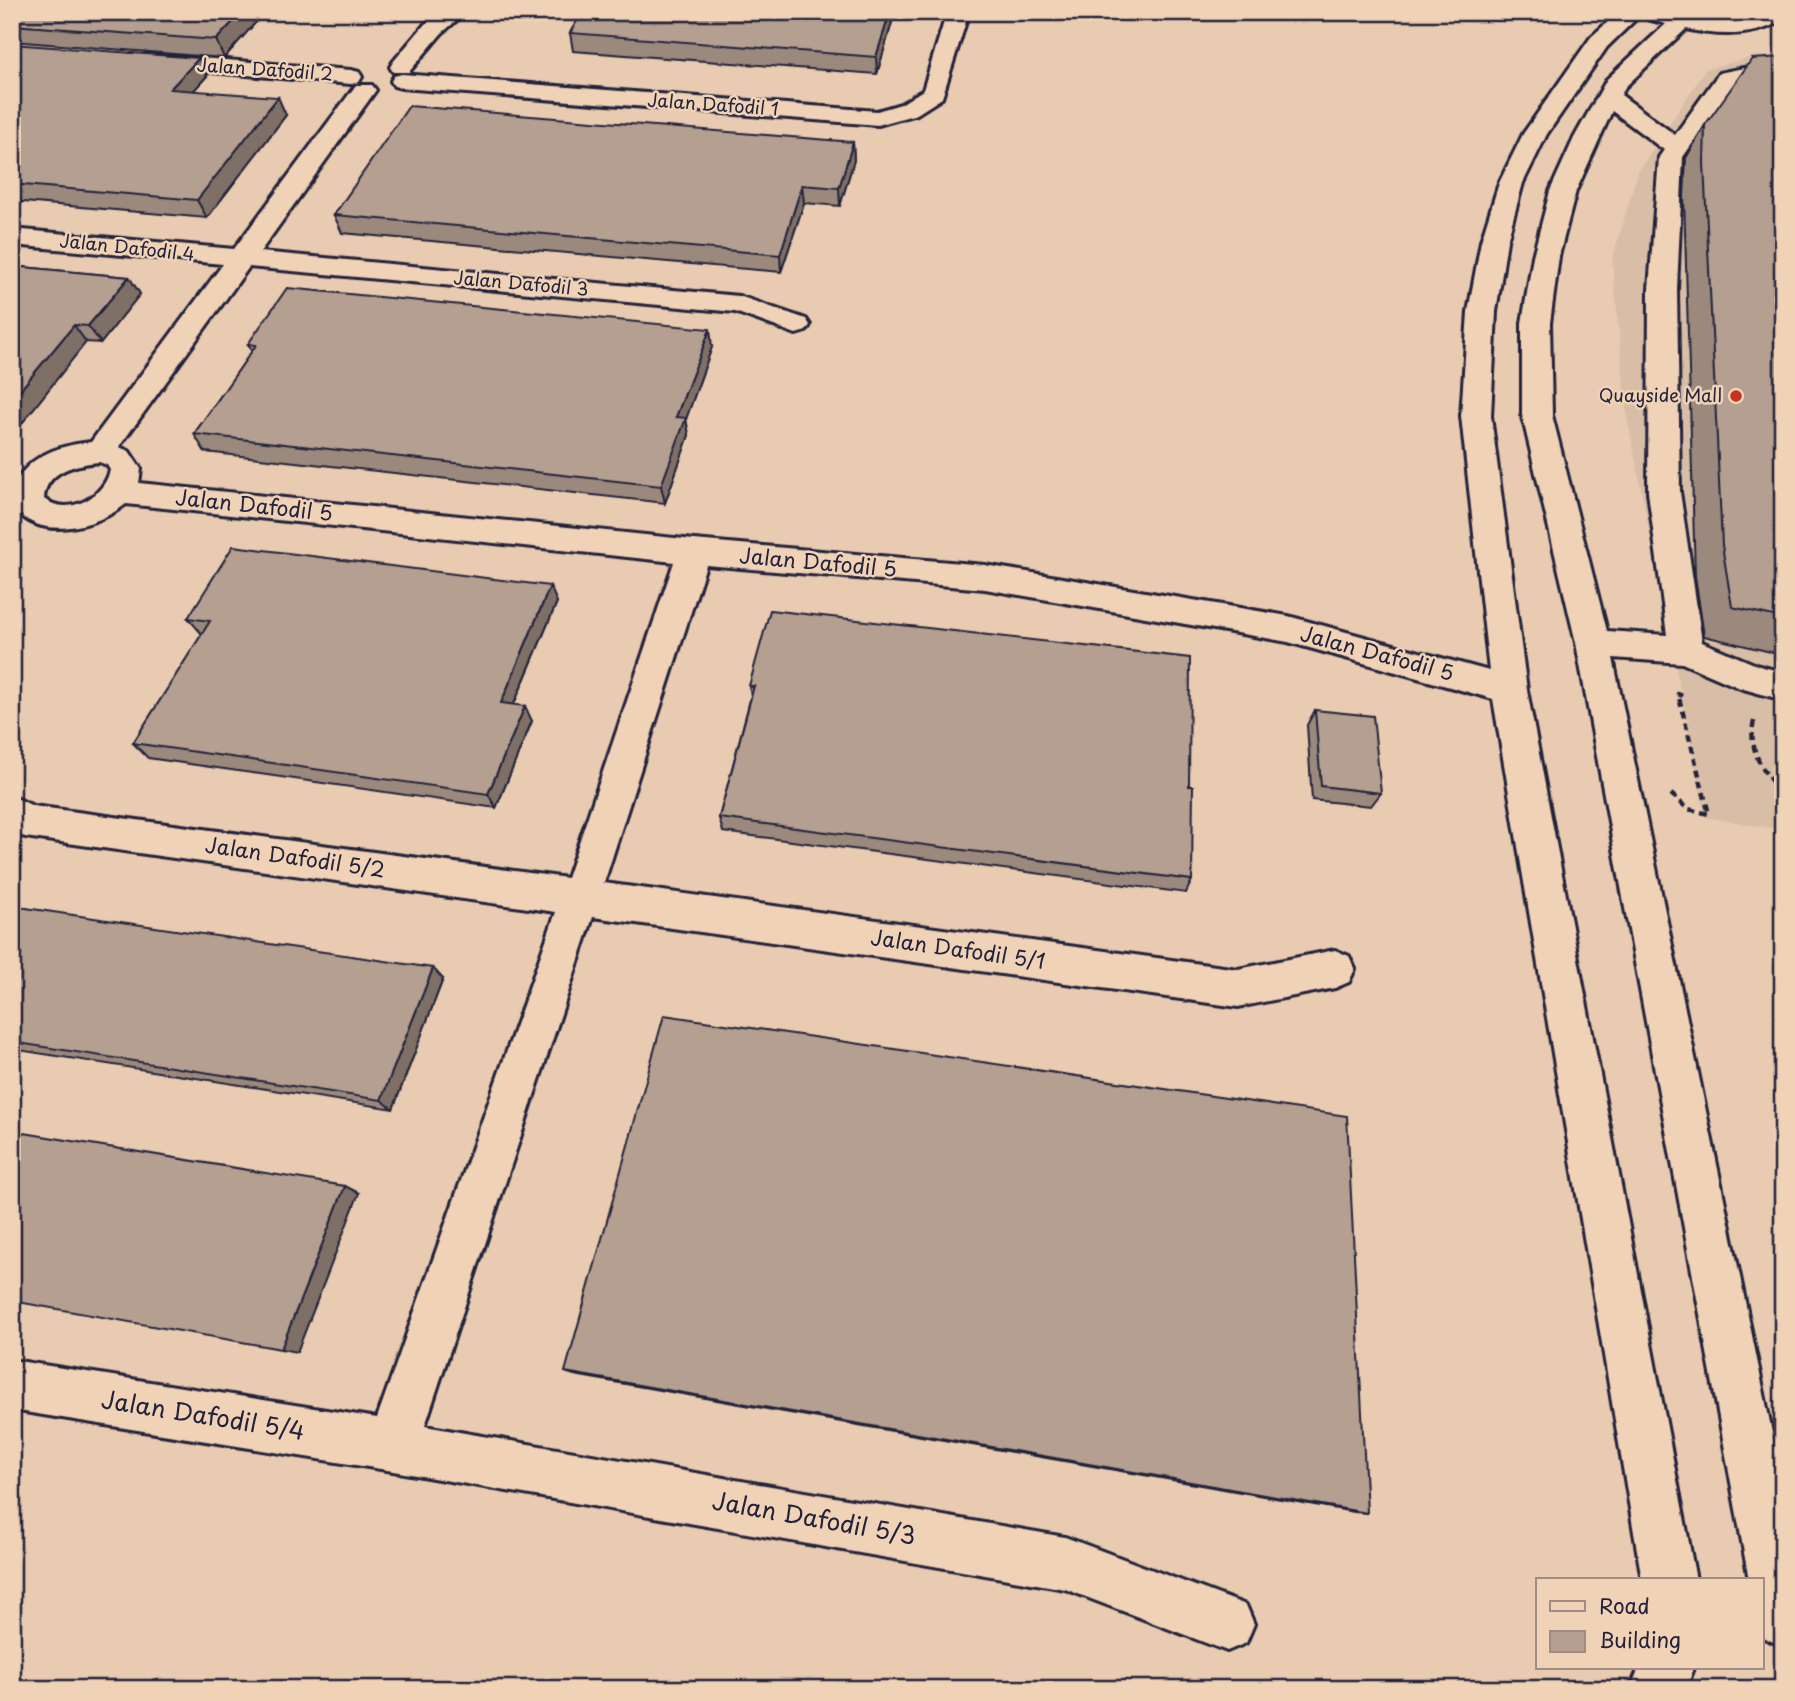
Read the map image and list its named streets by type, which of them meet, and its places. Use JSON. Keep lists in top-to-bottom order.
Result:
{
  "streets": {
    "street": [
      "Jalan Dafodil 2",
      "Jalan Dafodil 1",
      "Jalan Dafodil 4",
      "Jalan Dafodil 3",
      "Jalan Dafodil 5",
      "Jalan Dafodil 5/2",
      "Jalan Dafodil 5/1",
      "Jalan Dafodil 5/4",
      "Jalan Dafodil 5/3"
    ]
  },
  "crossings": [
    ["Jalan Dafodil 4", "Jalan Dafodil 3"],
    ["Jalan Dafodil 5/2", "Jalan Dafodil 5/1"],
    ["Jalan Dafodil 5/4", "Jalan Dafodil 5/3"]
  ],
  "places": ["Quayside Mall"],
  "legend": ["Road", "Building"]
}
